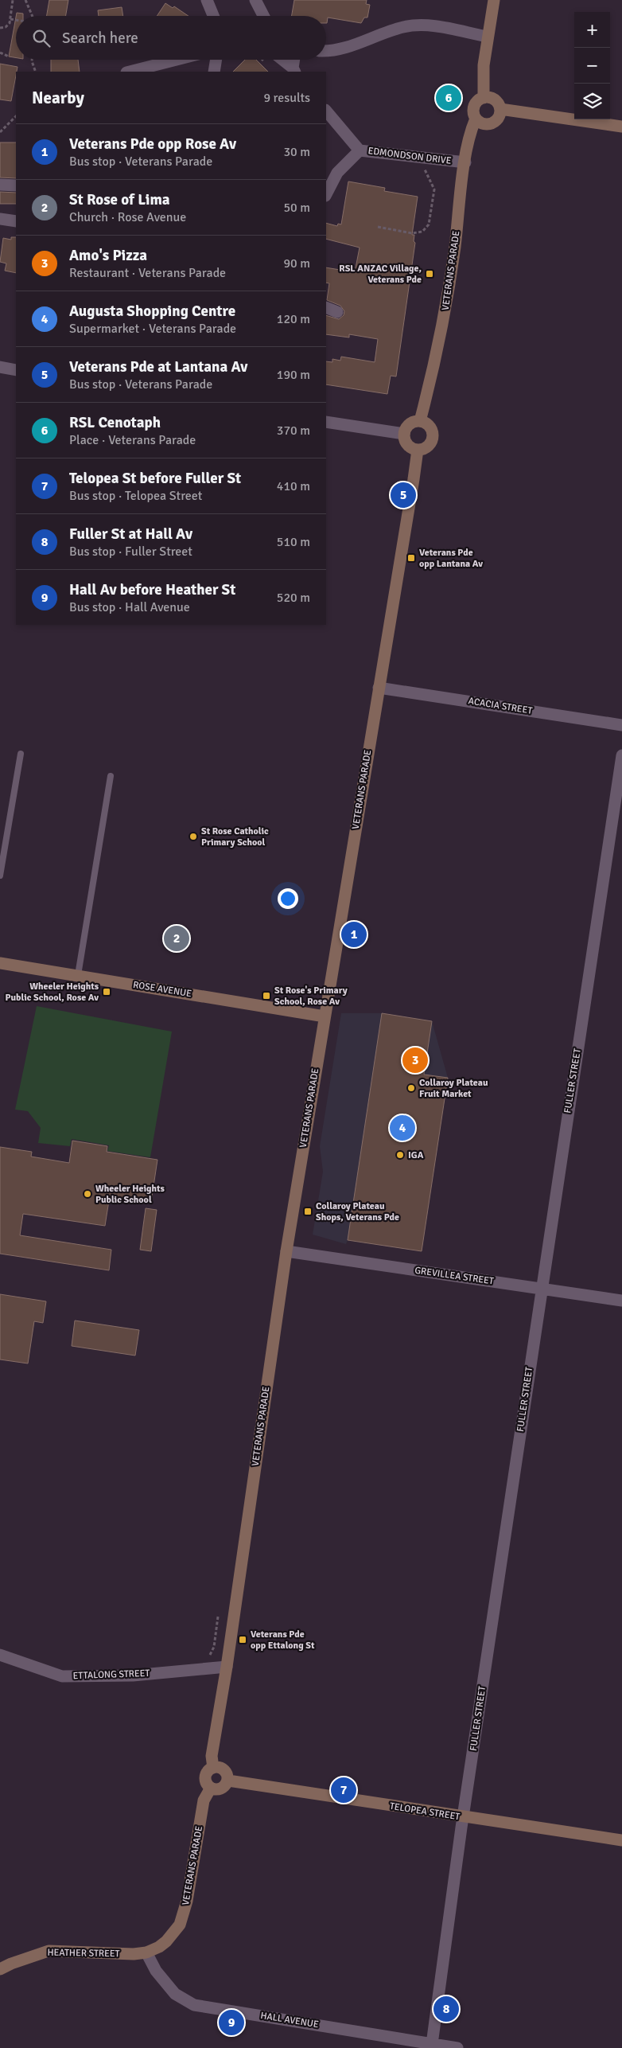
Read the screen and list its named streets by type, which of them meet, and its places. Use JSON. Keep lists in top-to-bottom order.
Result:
{
  "streets": {
    "street": [
      "EDMONDSON DRIVE",
      "VETERANS PARADE",
      "ACACIA STREET",
      "ROSE AVENUE",
      "FULLER STREET",
      "GREVILLEA STREET",
      "ETTALONG STREET",
      "TELOPEA STREET",
      "HEATHER STREET",
      "HALL AVENUE"
    ]
  },
  "crossings": [
    ["EDMONDSON DRIVE", "VETERANS PARADE"],
    ["VETERANS PARADE", "ACACIA STREET"],
    ["VETERANS PARADE", "ROSE AVENUE"],
    ["VETERANS PARADE", "GREVILLEA STREET"],
    ["VETERANS PARADE", "ETTALONG STREET"],
    ["VETERANS PARADE", "TELOPEA STREET"],
    ["VETERANS PARADE", "HEATHER STREET"],
    ["VETERANS PARADE", "HALL AVENUE"],
    ["FULLER STREET", "GREVILLEA STREET"],
    ["FULLER STREET", "TELOPEA STREET"],
    ["FULLER STREET", "HALL AVENUE"],
    ["HEATHER STREET", "HALL AVENUE"]
  ],
  "places": {
    "transit": [
      "RSL ANZAC Village, Veterans Pde",
      "Veterans Pde opp Lantana Av",
      "Wheeler Heights Public School, Rose Av",
      "St Rose's Primary School, Rose Av",
      "Collaroy Plateau Shops, Veterans Pde",
      "Veterans Pde opp Ettalong St"
    ],
    "other": [
      "St Rose Catholic Primary School",
      "Collaroy Plateau Fruit Market",
      "IGA",
      "Wheeler Heights Public School"
    ]
  },
  "page": {
    "map_buttons": ["+", "−"],
    "search": "Search here",
    "heading": ["Nearby", "9 results"],
    "pins": [
      "6",
      "5",
      "1",
      "2",
      "3",
      "4",
      "7",
      "8",
      "9"
    ],
    "list": [
      {
        "mark": "1",
        "name": "Veterans Pde opp Rose Av",
        "note": "Bus stop · Veterans Parade",
        "value": "30 m"
      },
      {
        "mark": "2",
        "name": "St Rose of Lima",
        "note": "Church · Rose Avenue",
        "value": "50 m"
      },
      {
        "mark": "3",
        "name": "Amo's Pizza",
        "note": "Restaurant · Veterans Parade",
        "value": "90 m"
      },
      {
        "mark": "4",
        "name": "Augusta Shopping Centre",
        "note": "Supermarket · Veterans Parade",
        "value": "120 m"
      },
      {
        "mark": "5",
        "name": "Veterans Pde at Lantana Av",
        "note": "Bus stop · Veterans Parade",
        "value": "190 m"
      },
      {
        "mark": "6",
        "name": "RSL Cenotaph",
        "note": "Place · Veterans Parade",
        "value": "370 m"
      },
      {
        "mark": "7",
        "name": "Telopea St before Fuller St",
        "note": "Bus stop · Telopea Street",
        "value": "410 m"
      },
      {
        "mark": "8",
        "name": "Fuller St at Hall Av",
        "note": "Bus stop · Fuller Street",
        "value": "510 m"
      },
      {
        "mark": "9",
        "name": "Hall Av before Heather St",
        "note": "Bus stop · Hall Avenue",
        "value": "520 m"
      }
    ]
  }
}
